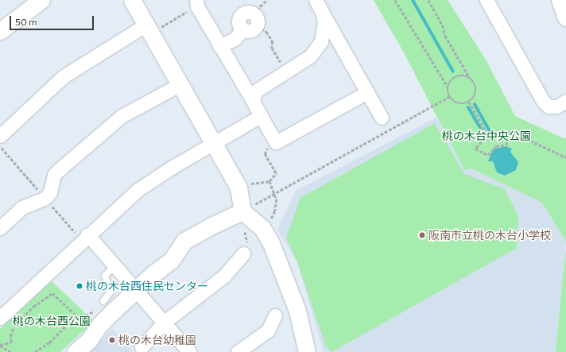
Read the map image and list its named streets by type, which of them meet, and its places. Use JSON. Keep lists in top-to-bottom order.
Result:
{
  "parks": ["桃の木台中央公園", "桃の木台西公園"],
  "places": ["阪南市立桃の木台小学校", "桃の木台西住民センター", "桃の木台幼稚園"],
  "scale_bar": "50 m"
}
